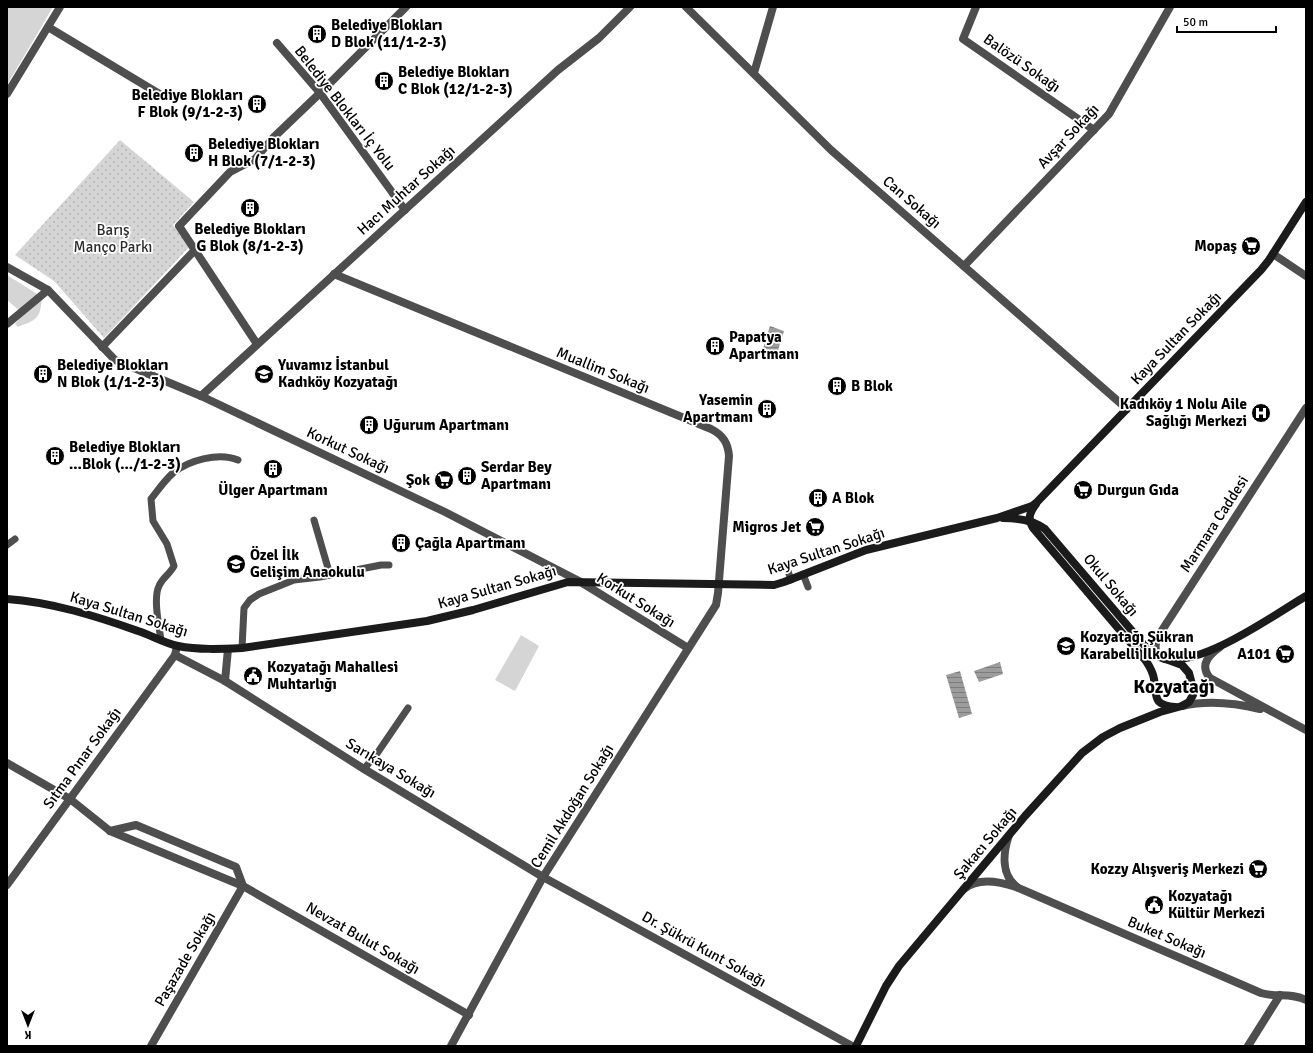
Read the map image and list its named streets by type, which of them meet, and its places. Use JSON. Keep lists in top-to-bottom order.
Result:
{
  "streets": {
    "street": [
      "Balözü Sokağı",
      "Belediye Blokları İç Yolu",
      "Avşar Sokağı",
      "Hacı Muhtar Sokağı",
      "Can Sokağı",
      "Kaya Sultan Sokağı",
      "Muallim Sokağı",
      "Korkut Sokağı",
      "Marmara Caddesi",
      "Okul Sokağı",
      "Sıtma Pınar Sokağı",
      "Sarıkaya Sokağı",
      "Cemil Akdoğan Sokağı",
      "Şakacı Sokağı",
      "Buket Sokağı",
      "Nevzat Bulut Sokağı",
      "Dr. Şükrü Kunt Sokağı",
      "Paşazade Sokağı"
    ]
  },
  "crossings": [
    ["Balözü Sokağı", "Avşar Sokağı"],
    ["Belediye Blokları İç Yolu", "Hacı Muhtar Sokağı"],
    ["Avşar Sokağı", "Can Sokağı"],
    ["Hacı Muhtar Sokağı", "Muallim Sokağı"],
    ["Hacı Muhtar Sokağı", "Korkut Sokağı"],
    ["Can Sokağı", "Kaya Sultan Sokağı"],
    ["Kaya Sultan Sokağı", "Muallim Sokağı"],
    ["Kaya Sultan Sokağı", "Korkut Sokağı"],
    ["Kaya Sultan Sokağı", "Okul Sokağı"],
    ["Kaya Sultan Sokağı", "Sıtma Pınar Sokağı"],
    ["Kaya Sultan Sokağı", "Cemil Akdoğan Sokağı"],
    ["Muallim Sokağı", "Cemil Akdoğan Sokağı"],
    ["Korkut Sokağı", "Cemil Akdoğan Sokağı"],
    ["Marmara Caddesi", "Okul Sokağı"],
    ["Okul Sokağı", "Şakacı Sokağı"],
    ["Sıtma Pınar Sokağı", "Sarıkaya Sokağı"],
    ["Sıtma Pınar Sokağı", "Nevzat Bulut Sokağı"],
    ["Sarıkaya Sokağı", "Cemil Akdoğan Sokağı"],
    ["Sarıkaya Sokağı", "Dr. Şükrü Kunt Sokağı"],
    ["Cemil Akdoğan Sokağı", "Nevzat Bulut Sokağı"],
    ["Cemil Akdoğan Sokağı", "Dr. Şükrü Kunt Sokağı"],
    ["Şakacı Sokağı", "Buket Sokağı"],
    ["Nevzat Bulut Sokağı", "Paşazade Sokağı"]
  ],
  "districts": ["Kozyatağı"],
  "parks": ["Barış Manço Parkı"],
  "places": {
    "building": [
      "Belediye Blokları D Blok (11/1-2-3)",
      "Belediye Blokları C Blok (12/1-2-3)",
      "Belediye Blokları F Blok (9/1-2-3)",
      "Belediye Blokları H Blok (7/1-2-3)",
      "Belediye Blokları G Blok (8/1-2-3)",
      "Papatya Apartmanı",
      "Belediye Blokları N Blok (1/1-2-3)",
      "B Blok",
      "Yasemin Apartmanı",
      "Uğurum Apartmanı",
      "Belediye Blokları ...Blok (.../1-2-3)",
      "Ülger Apartmanı",
      "Serdar Bey Apartmanı",
      "A Blok",
      "Çağla Apartmanı"
    ],
    "supermarket": [
      "Mopaş",
      "Şok",
      "Durgun Gıda",
      "Migros Jet",
      "A101",
      "Kozzy Alışveriş Merkezi"
    ],
    "school or university": ["Yuvamız İstanbul Kadıköy Kozyatağı", "Özel İlk Gelişim Anaokulu", "Kozyatağı Şükran Karabelli İlkokulu"],
    "hospital": ["Kadıköy 1 Nolu Aile Sağlığı Merkezi"],
    "public building": ["Kozyatağı Mahallesi Muhtarlığı", "Kozyatağı Kültür Merkezi"]
  },
  "scale_bar": "50 m",
  "north": "bottom"
}
